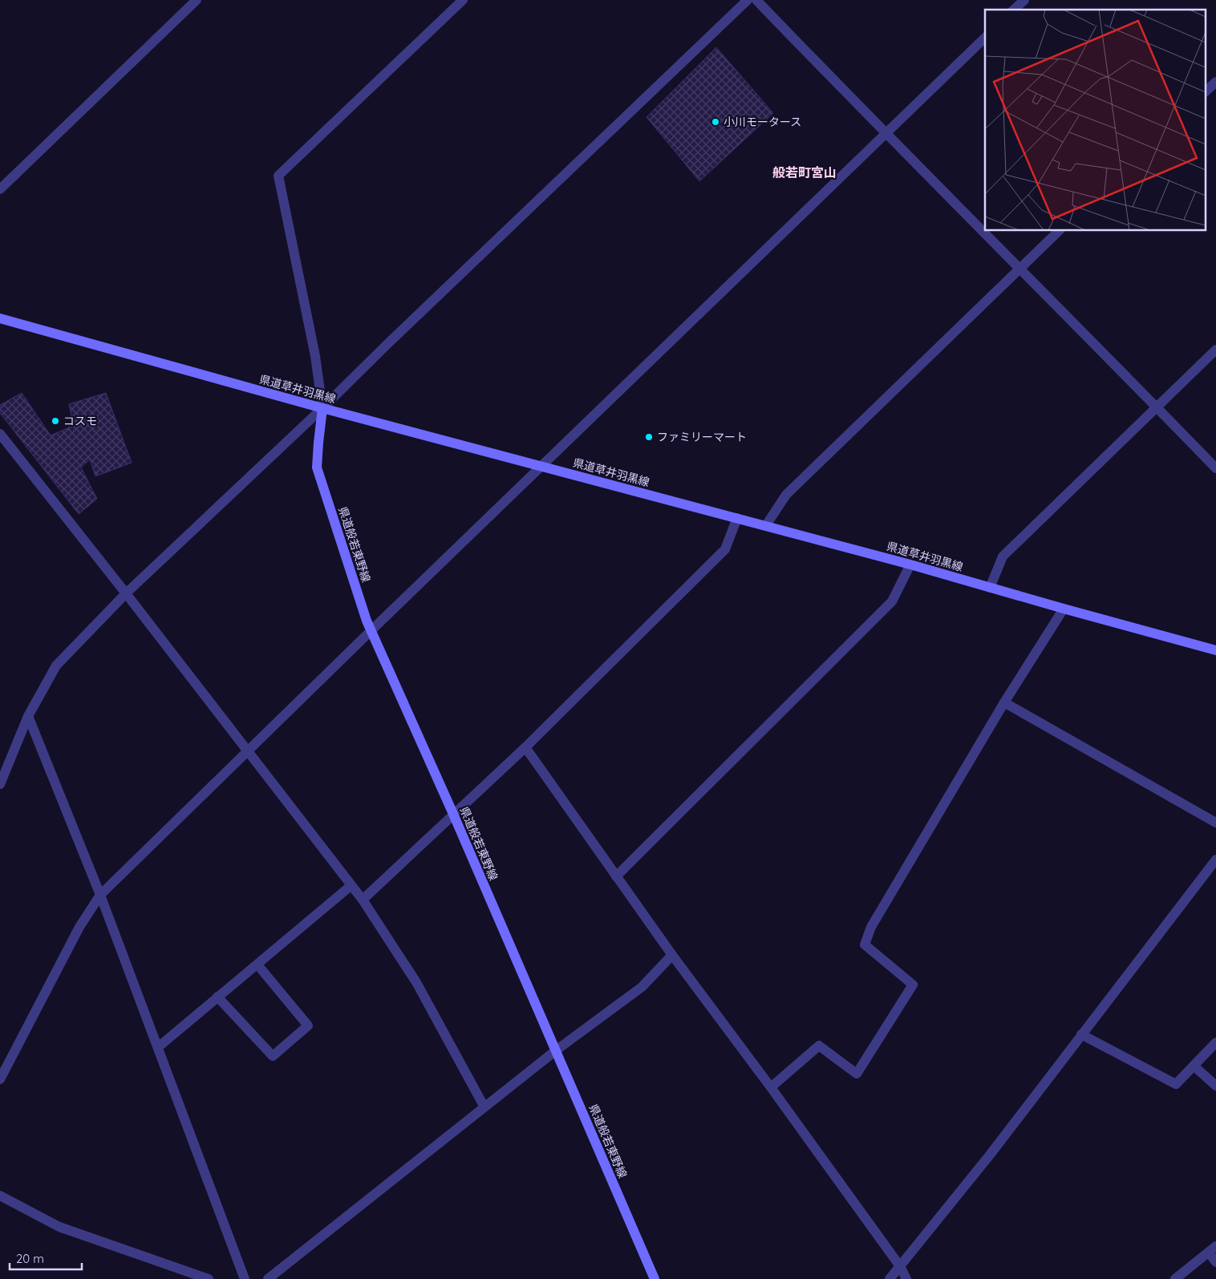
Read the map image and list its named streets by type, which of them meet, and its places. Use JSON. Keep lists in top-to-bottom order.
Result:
{
  "streets": {
    "main road": ["県道草井羽黒線", "県道般若東野線"]
  },
  "crossings": [
    ["県道草井羽黒線", "県道般若東野線"]
  ],
  "districts": ["般若町宮山"],
  "places": ["小川モータース", "コスモ", "ファミリーマート"],
  "scale_bar": "20 m"
}
